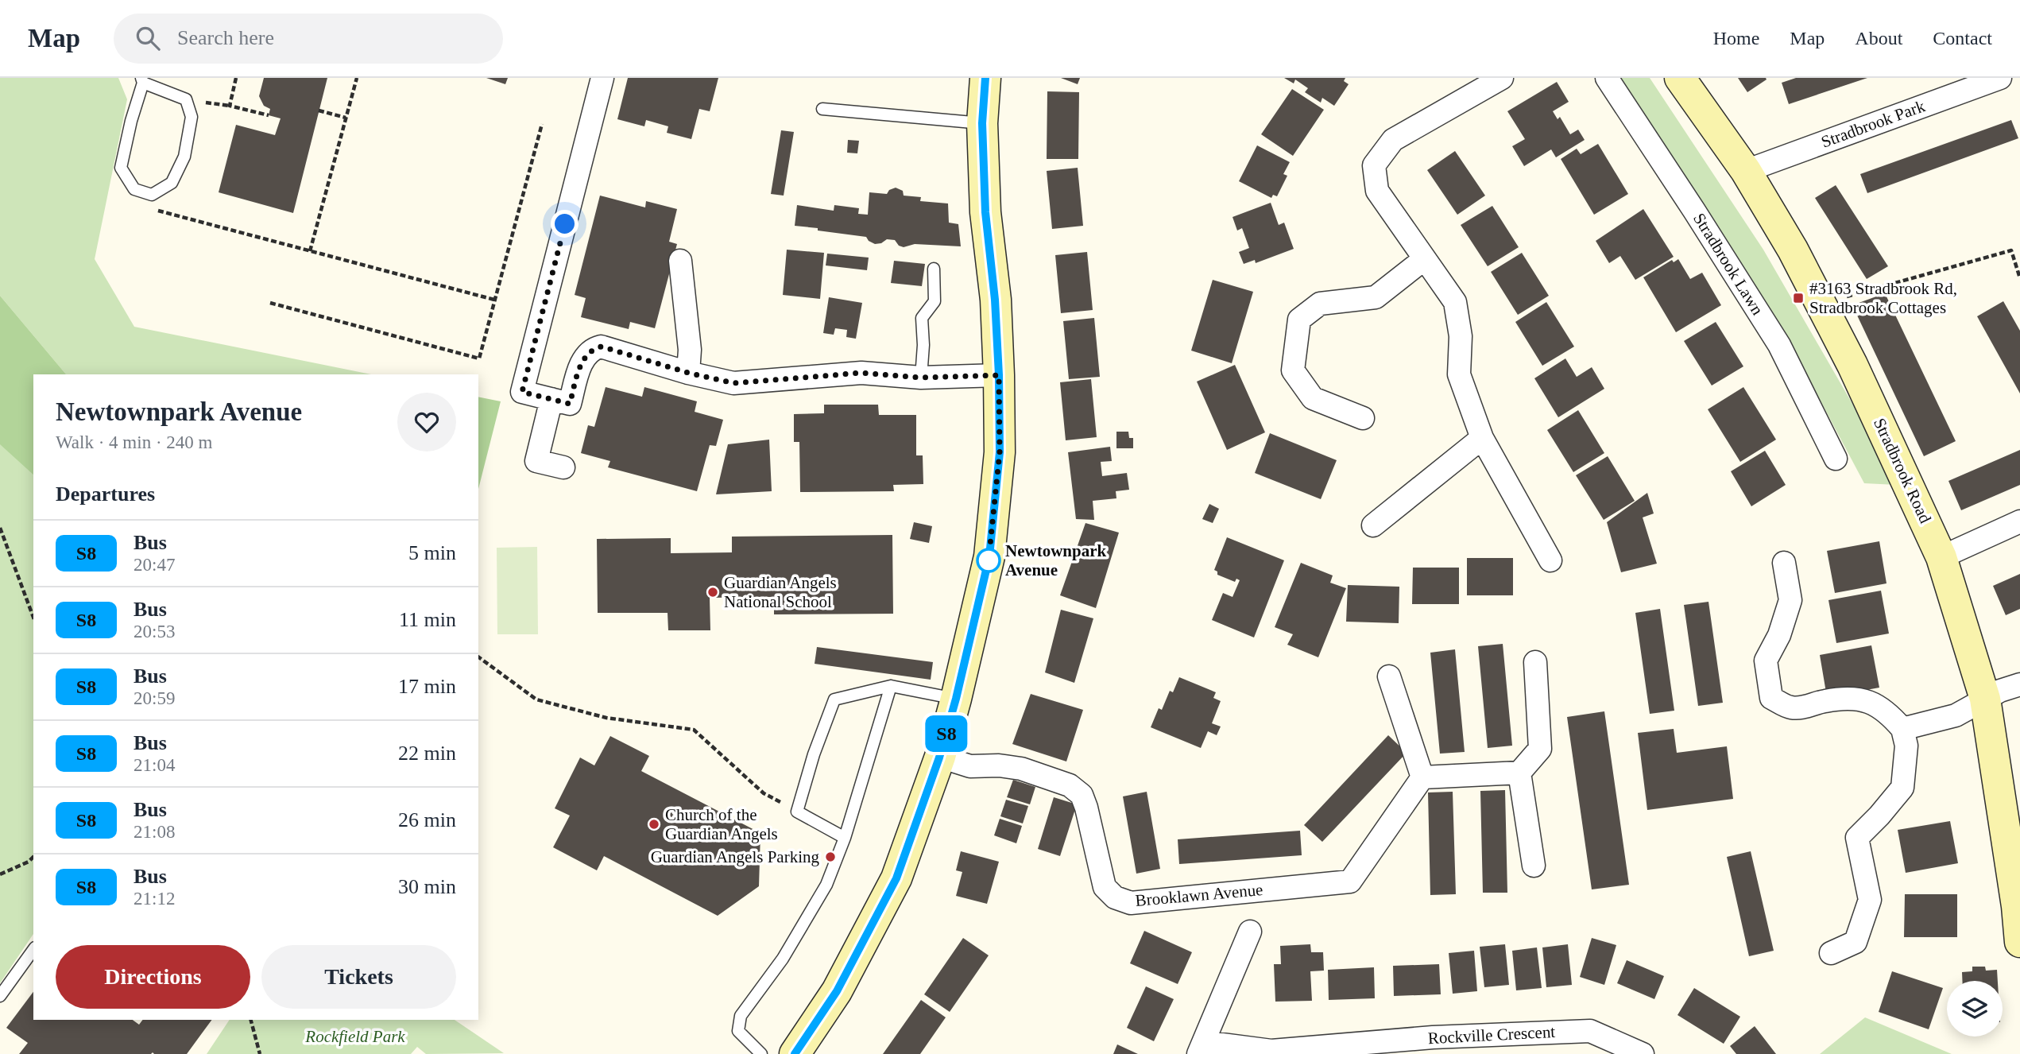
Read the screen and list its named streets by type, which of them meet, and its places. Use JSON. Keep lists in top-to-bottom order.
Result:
{
  "streets": {
    "main road": ["Stradbrook Road"],
    "street": [
      "Stradbrook Park",
      "Stradbrook Lawn",
      "Brooklawn Avenue",
      "Rockville Crescent"
    ]
  },
  "crossings": [
    ["Stradbrook Park", "Stradbrook Road"]
  ],
  "parks": ["Rockfield Park"],
  "places": {
    "transit": ["#3163 Stradbrook Rd, Stradbrook Cottages"],
    "other": [
      "Newtownpark Avenue",
      "Guardian Angels National School",
      "Church of the Guardian Angels",
      "Guardian Angels Parking"
    ]
  },
  "lines": ["bus line S8"],
  "page": {
    "header": "Map",
    "search": "Search here",
    "nav": [
      "Home",
      "Map",
      "About",
      "Contact"
    ],
    "on_map": "S8",
    "heading": [
      ["Newtownpark Avenue", "Walk · 4 min · 240 m"],
      "Departures"
    ],
    "list": [
      {
        "mark": "S8",
        "name": "Bus",
        "note": "20:47",
        "value": "5 min"
      },
      {
        "mark": "S8",
        "name": "Bus",
        "note": "20:53",
        "value": "11 min"
      },
      {
        "mark": "S8",
        "name": "Bus",
        "note": "20:59",
        "value": "17 min"
      },
      {
        "mark": "S8",
        "name": "Bus",
        "note": "21:04",
        "value": "22 min"
      },
      {
        "mark": "S8",
        "name": "Bus",
        "note": "21:08",
        "value": "26 min"
      },
      {
        "mark": "S8",
        "name": "Bus",
        "note": "21:12",
        "value": "30 min"
      }
    ],
    "buttons": ["Directions", "Tickets"]
  }
}
